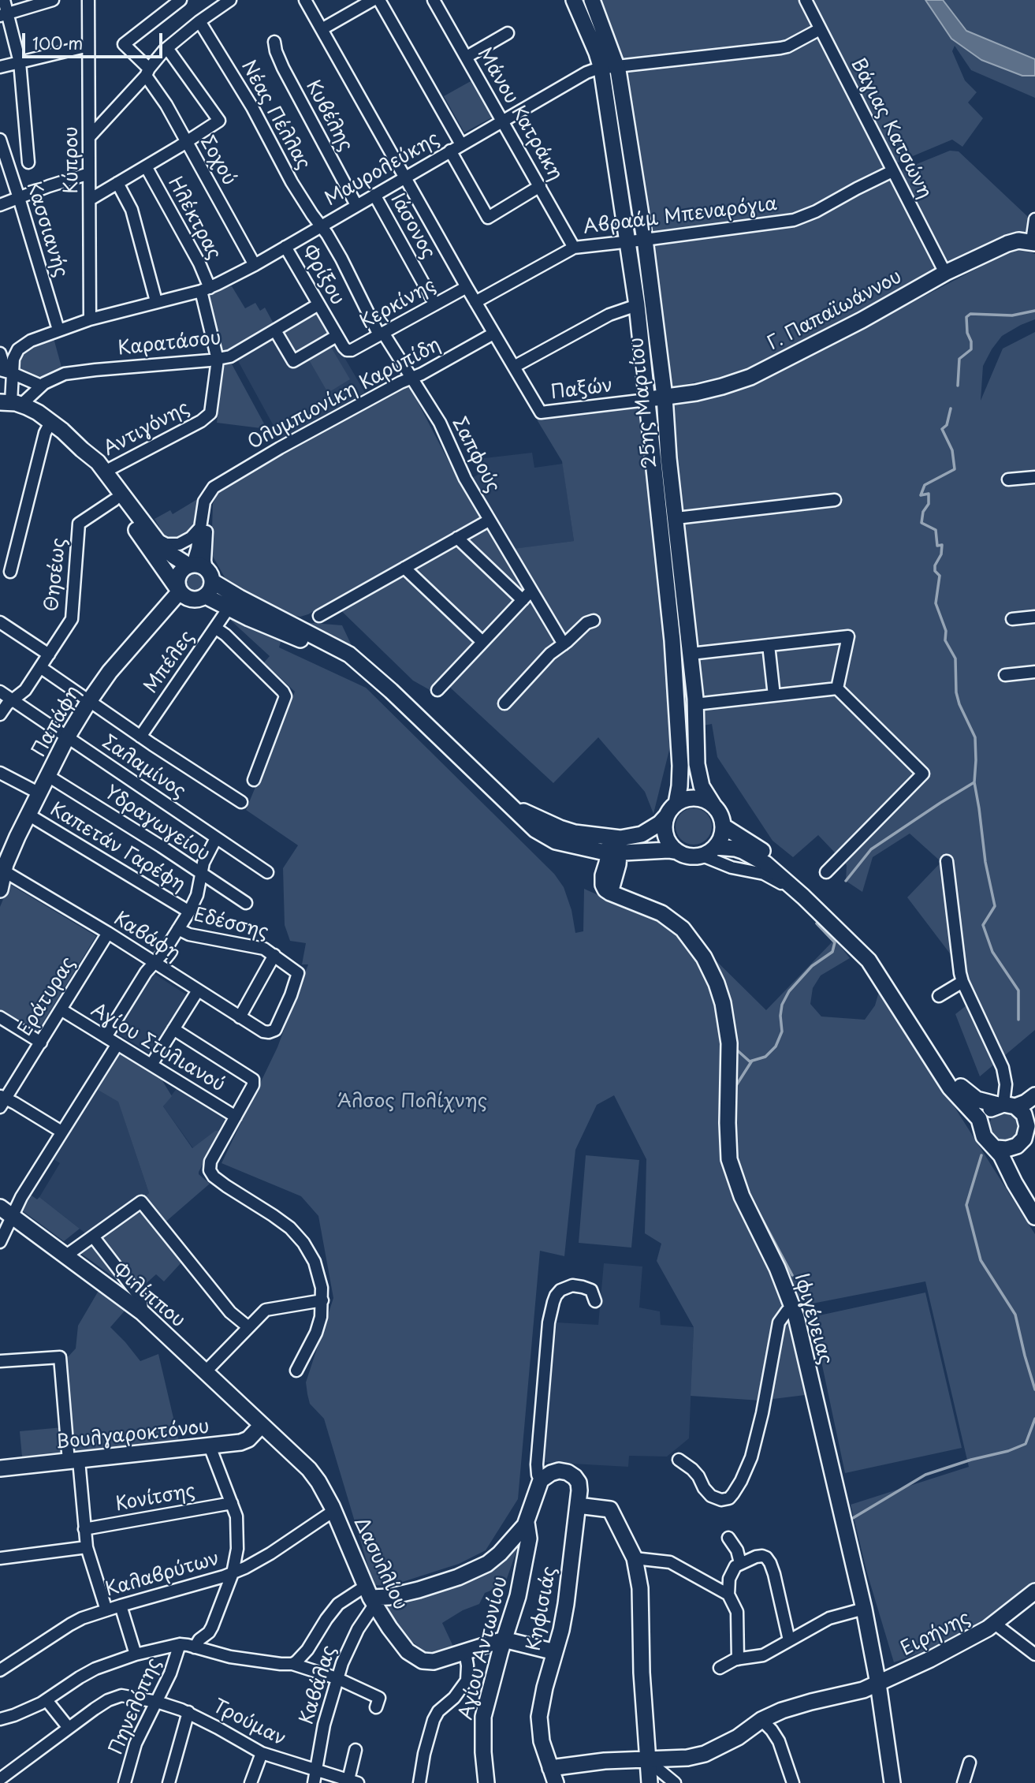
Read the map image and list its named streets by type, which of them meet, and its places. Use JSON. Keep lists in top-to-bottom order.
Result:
{
  "streets": {
    "street": [
      "Μάνου Κατράκη",
      "Νέας Πέλλας",
      "Κυβέλης",
      "Βάγιας Κατσώνη",
      "Κύπρου",
      "Σοχού",
      "Μαυρολεύκης",
      "Αβραάμ Μπεναρόγια",
      "Ηλέκτρας",
      "Ιάσoνος",
      "Κασσιανής",
      "Φρίξου",
      "Κερκίνης",
      "Γ. Παπαϊωάννου",
      "Καρατάσου",
      "Παξών",
      "Ολυμπιονίκη Καρυπίδη",
      "25ης Μαρτίου",
      "Αντιγόνης",
      "Σαπφούς",
      "Θησέως",
      "Μπέλες",
      "Παπάφη",
      "Σαλαμίνος",
      "Υδραγωγείου",
      "Καπετάν Γαρέφη",
      "Εδέσσης",
      "Καβάφη",
      "Εράτυρας",
      "Αγίου Στυλιανού",
      "Φιλίππου",
      "Ιφιγένειας",
      "Βουλγαροκτόνου",
      "Κονίτσης",
      "Δασυλλίου",
      "Καλαβρύτων",
      "Κηφισιάς",
      "Ειρήνης",
      "Αγίου Αντωνίου",
      "Καβάλας",
      "Πηνελόπης",
      "Τρούμαν"
    ]
  },
  "crossings": [
    ["Μάνου Κατράκη", "Μαυρολεύκης"],
    ["Μάνου Κατράκη", "Αβραάμ Μπεναρόγια"],
    ["Νέας Πέλλας", "Μαυρολεύκης"],
    ["Νέας Πέλλας", "Κερκίνης"],
    ["Νέας Πέλλας", "Σαπφούς"],
    ["Κυβέλης", "Μαυρολεύκης"],
    ["Βάγιας Κατσώνη", "Μαυρολεύκης"],
    ["Βάγιας Κατσώνη", "Αβραάμ Μπεναρόγια"],
    ["Βάγιας Κατσώνη", "Γ. Παπαϊωάννου"],
    ["Κύπρου", "Μαυρολεύκης"],
    ["Σοχού", "Μαυρολεύκης"],
    ["Μαυρολεύκης", "Ηλέκτρας"],
    ["Μαυρολεύκης", "Ιάσoνος"],
    ["Μαυρολεύκης", "Κασσιανής"],
    ["Μαυρολεύκης", "Φρίξου"],
    ["Μαυρολεύκης", "Καρατάσου"],
    ["Μαυρολεύκης", "25ης Μαρτίου"],
    ["Μαυρολεύκης", "Αντιγόνης"],
    ["Αβραάμ Μπεναρόγια", "25ης Μαρτίου"],
    ["Ηλέκτρας", "Αντιγόνης"],
    ["Ιάσoνος", "Κερκίνης"],
    ["Φρίξου", "Κερκίνης"],
    ["Φρίξου", "Καρατάσου"],
    ["Κερκίνης", "Σαπφούς"],
    ["Γ. Παπαϊωάννου", "Παξών"],
    ["Γ. Παπαϊωάννου", "25ης Μαρτίου"],
    ["Καρατάσου", "Αντιγόνης"],
    ["Παξών", "25ης Μαρτίου"],
    ["Ολυμπιονίκη Καρυπίδη", "Σαπφούς"],
    ["Θησέως", "Σαλαμίνος"],
    ["Παπάφη", "Σαλαμίνος"],
    ["Παπάφη", "Υδραγωγείου"],
    ["Παπάφη", "Καπετάν Γαρέφη"],
    ["Παπάφη", "Καβάφη"],
    ["Εδέσσης", "Καβάφη"],
    ["Καβάφη", "Εράτυρας"],
    ["Εράτυρας", "Αγίου Στυλιανού"],
    ["Φιλίππου", "Βουλγαροκτόνου"],
    ["Φιλίππου", "Δασυλλίου"],
    ["Ιφιγένειας", "Ειρήνης"],
    ["Βουλγαροκτόνου", "Δασυλλίου"],
    ["Δασυλλίου", "Καλαβρύτων"],
    ["Δασυλλίου", "Αγίου Αντωνίου"],
    ["Δασυλλίου", "Καβάλας"],
    ["Κηφισιάς", "Ειρήνης"],
    ["Καβάλας", "Τρούμαν"],
    ["Πηνελόπης", "Τρούμαν"]
  ],
  "parks": ["Άλσος Πολίχνης"],
  "scale_bar": "100 m"
}
